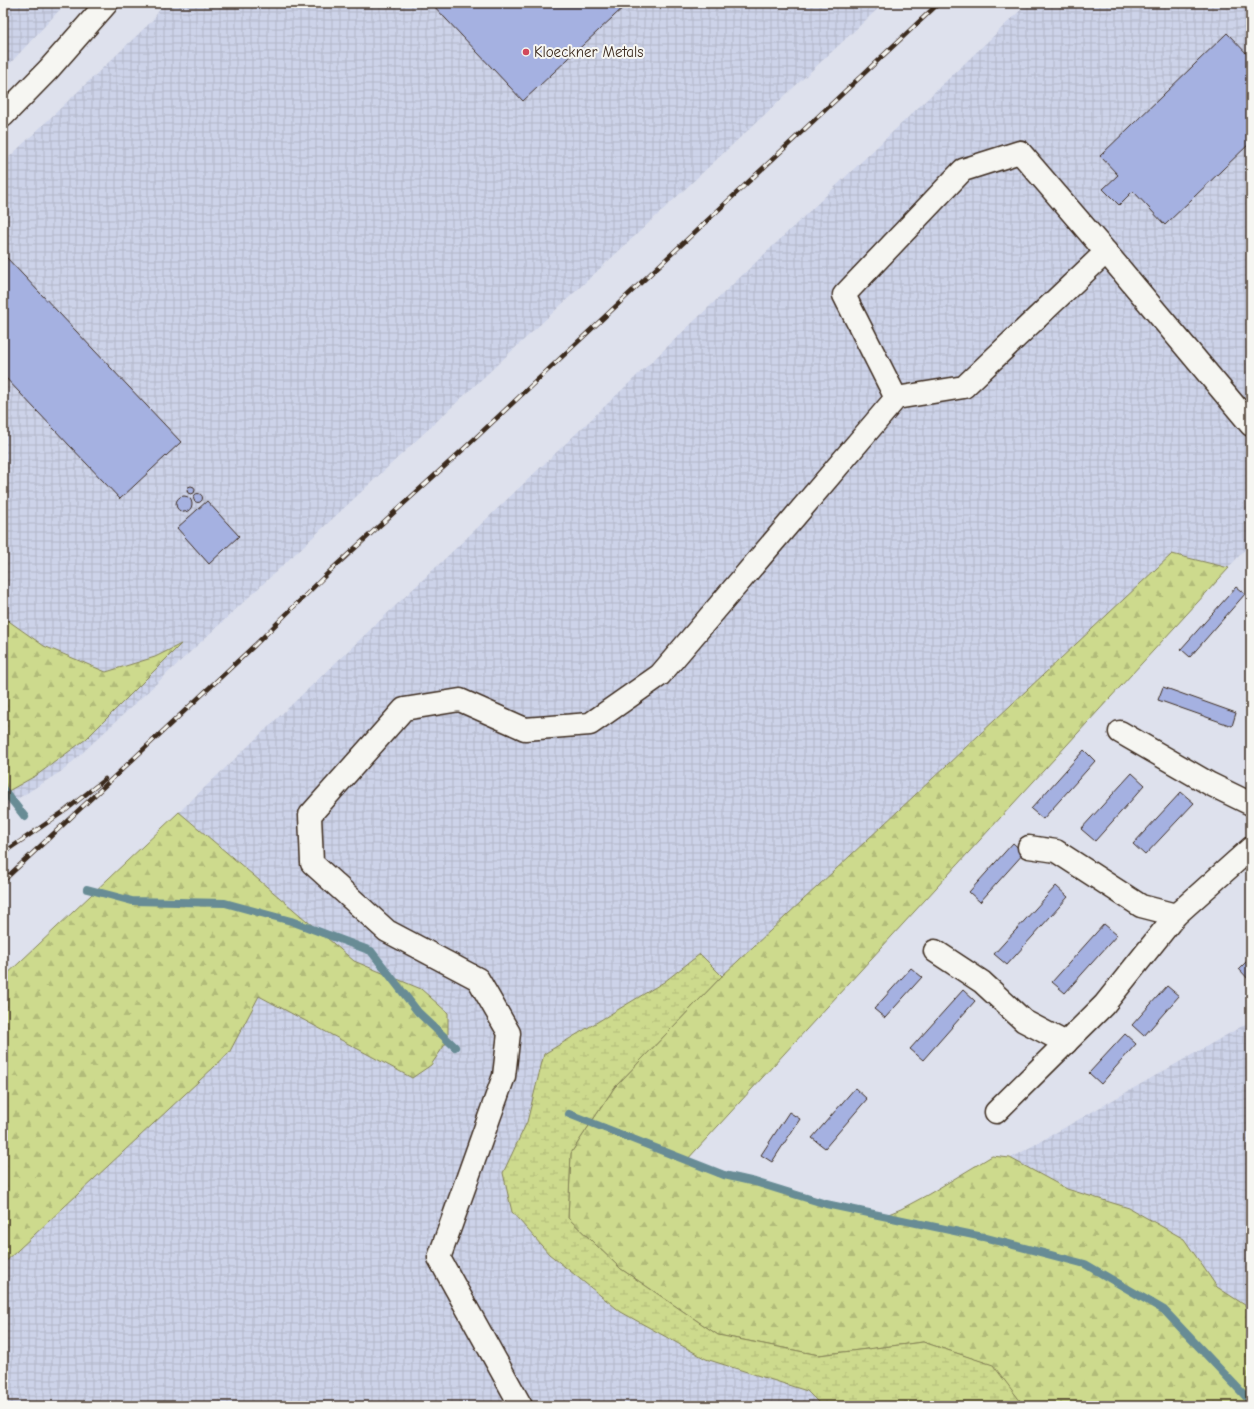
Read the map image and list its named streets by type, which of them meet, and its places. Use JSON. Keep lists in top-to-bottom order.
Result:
{
  "places": ["Kloeckner Metals"]
}
